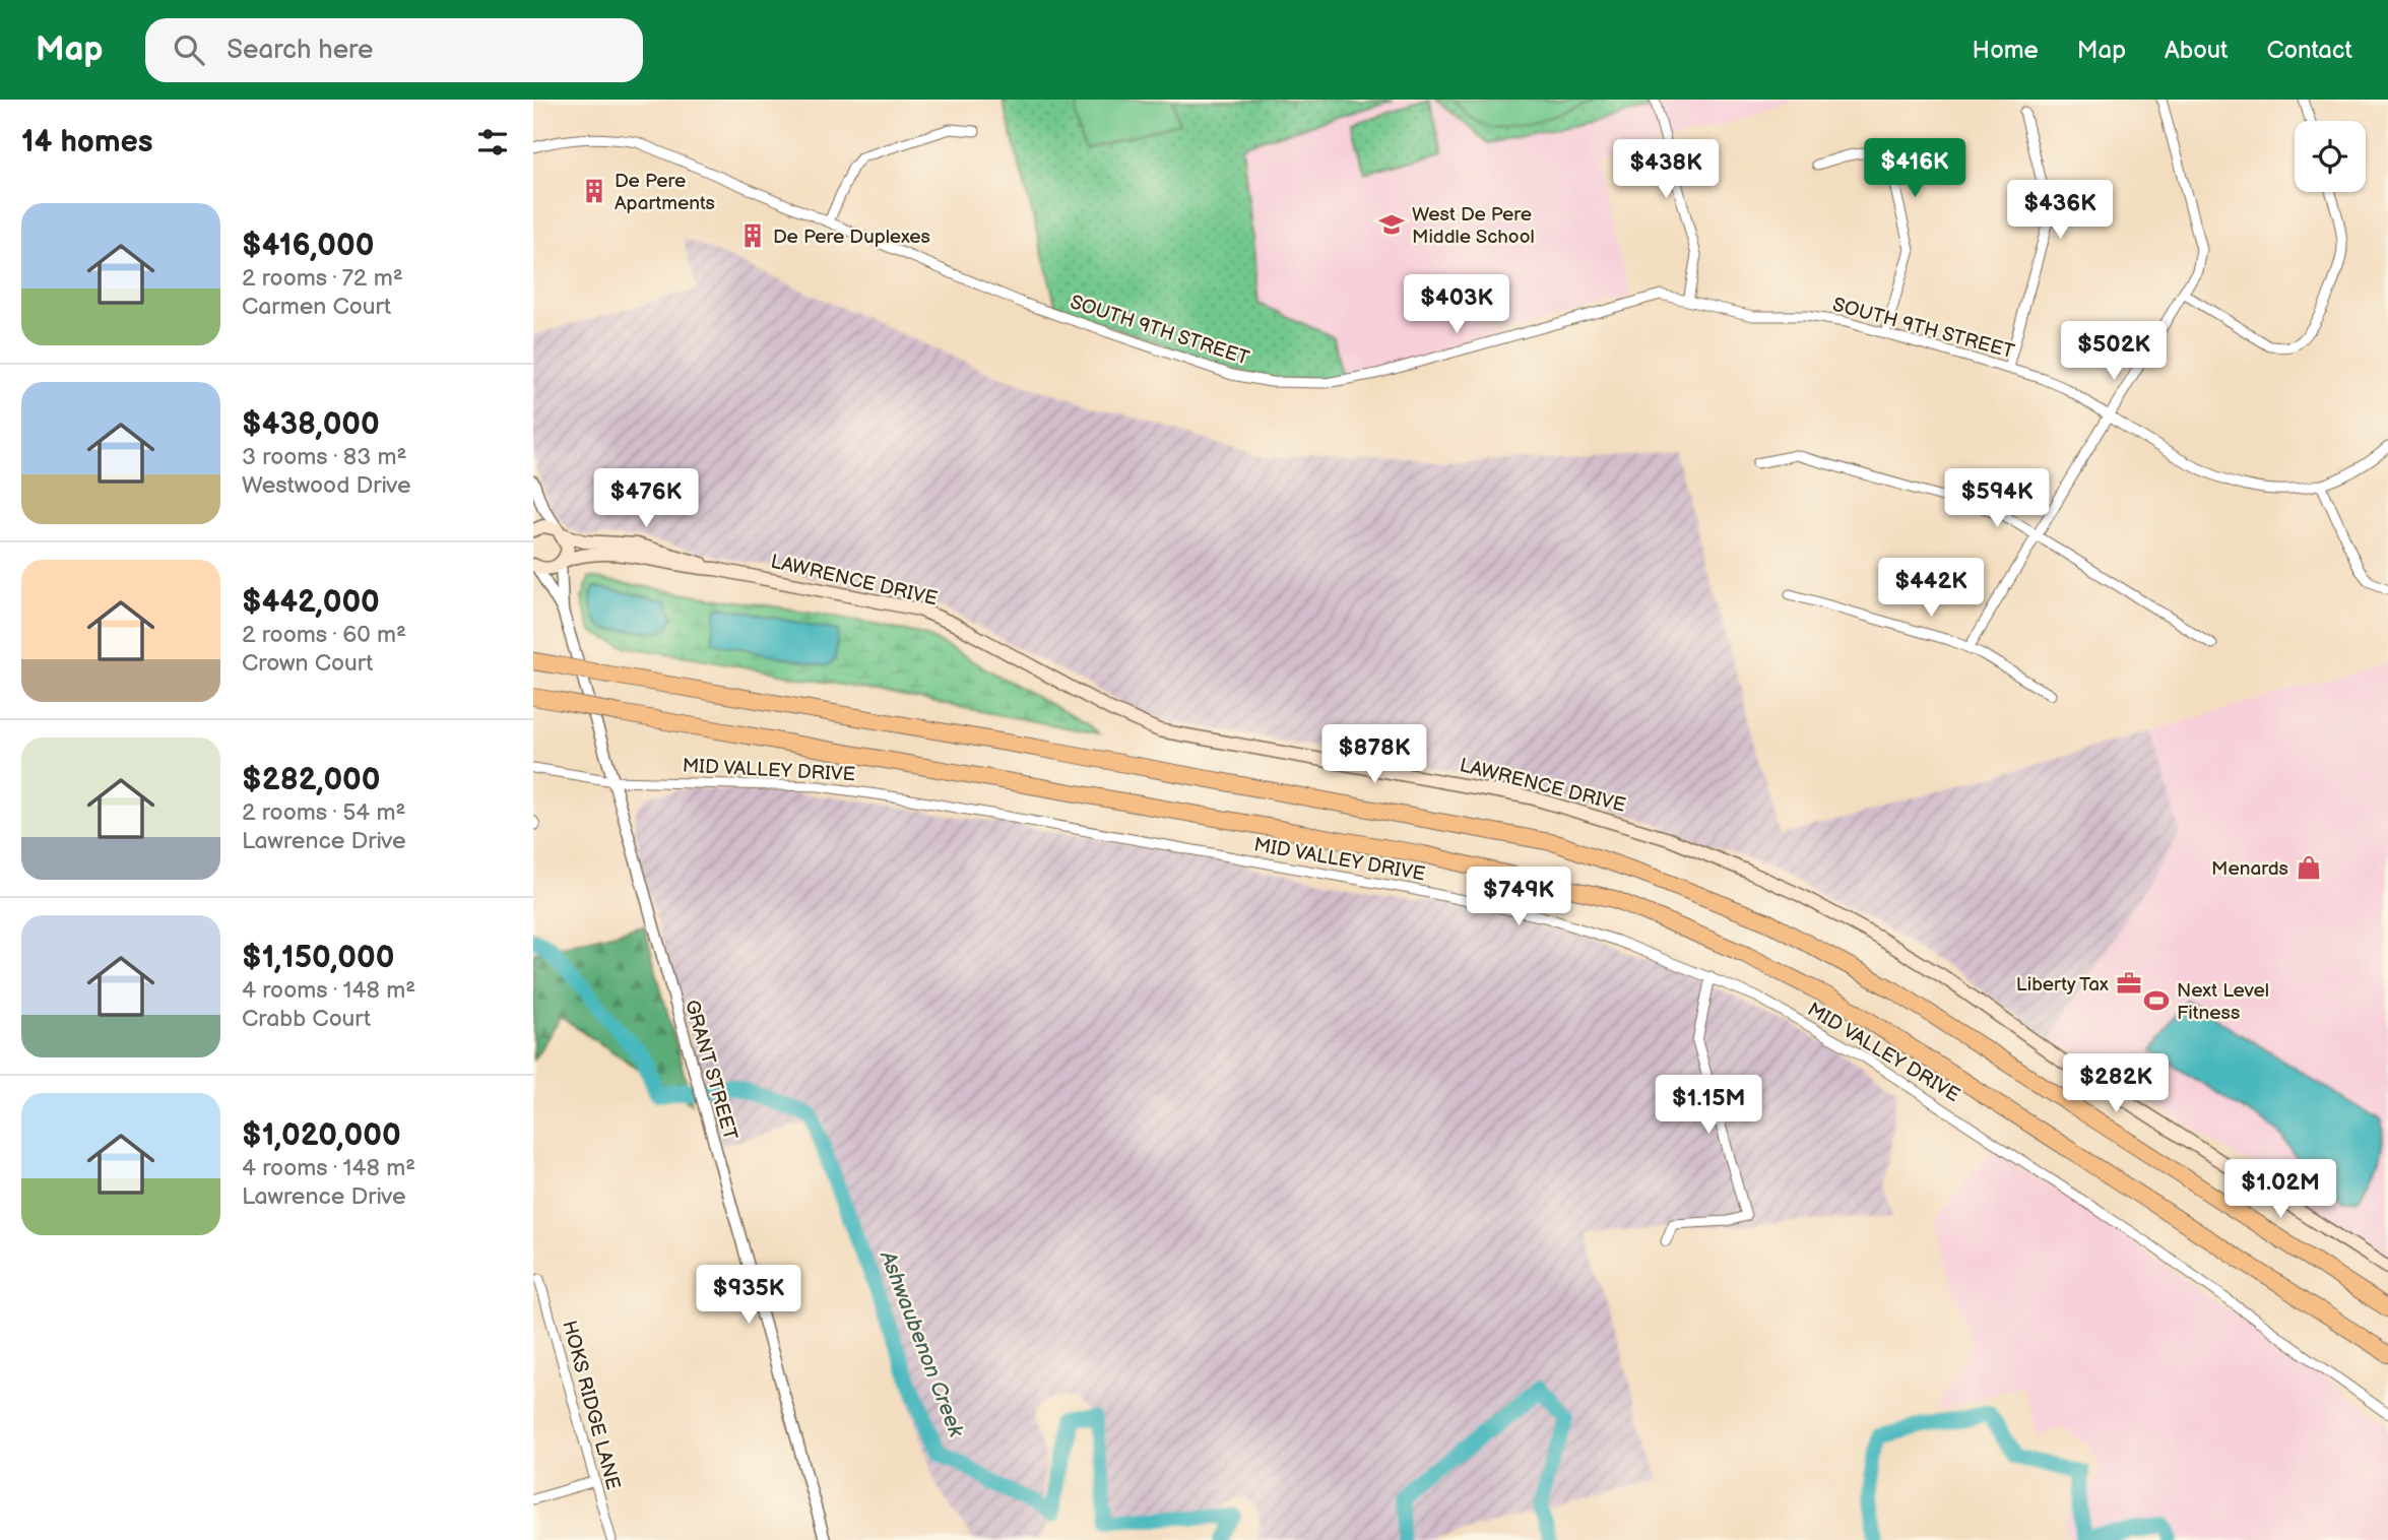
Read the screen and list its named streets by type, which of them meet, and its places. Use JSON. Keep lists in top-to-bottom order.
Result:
{
  "streets": {
    "main road": ["LAWRENCE DRIVE"],
    "street": [
      "SOUTH 9TH STREET",
      "MID VALLEY DRIVE",
      "GRANT STREET",
      "HOKS RIDGE LANE"
    ]
  },
  "crossings": [
    ["LAWRENCE DRIVE", "GRANT STREET"],
    ["MID VALLEY DRIVE", "GRANT STREET"]
  ],
  "water": ["Ashwaubenon Creek"],
  "places": {
    "building": ["De Pere Apartments", "De Pere Duplexes"],
    "school or university": ["West De Pere Middle School"],
    "shop": ["Menards"],
    "office": ["Liberty Tax"],
    "sports": ["Next Level Fitness"]
  },
  "page": {
    "header": "Map",
    "search": "Search here",
    "nav": [
      "Home",
      "Map",
      "About",
      "Contact"
    ],
    "heading": "14 homes",
    "price": [
      "$416K",
      "$438K",
      "$436K",
      "$403K",
      "$502K",
      "$476K",
      "$594K",
      "$442K",
      "$878K",
      "$749K",
      "$282K",
      "$1.15M",
      "$1.02M",
      "$935K"
    ],
    "list": [
      {
        "name": "$416,000",
        "note": "2 rooms · 72 m² · Carmen Court"
      },
      {
        "name": "$438,000",
        "note": "3 rooms · 83 m² · Westwood Drive"
      },
      {
        "name": "$442,000",
        "note": "2 rooms · 60 m² · Crown Court"
      },
      {
        "name": "$282,000",
        "note": "2 rooms · 54 m² · Lawrence Drive"
      },
      {
        "name": "$1,150,000",
        "note": "4 rooms · 148 m² · Crabb Court"
      },
      {
        "name": "$1,020,000",
        "note": "4 rooms · 148 m² · Lawrence Drive"
      }
    ]
  }
}
